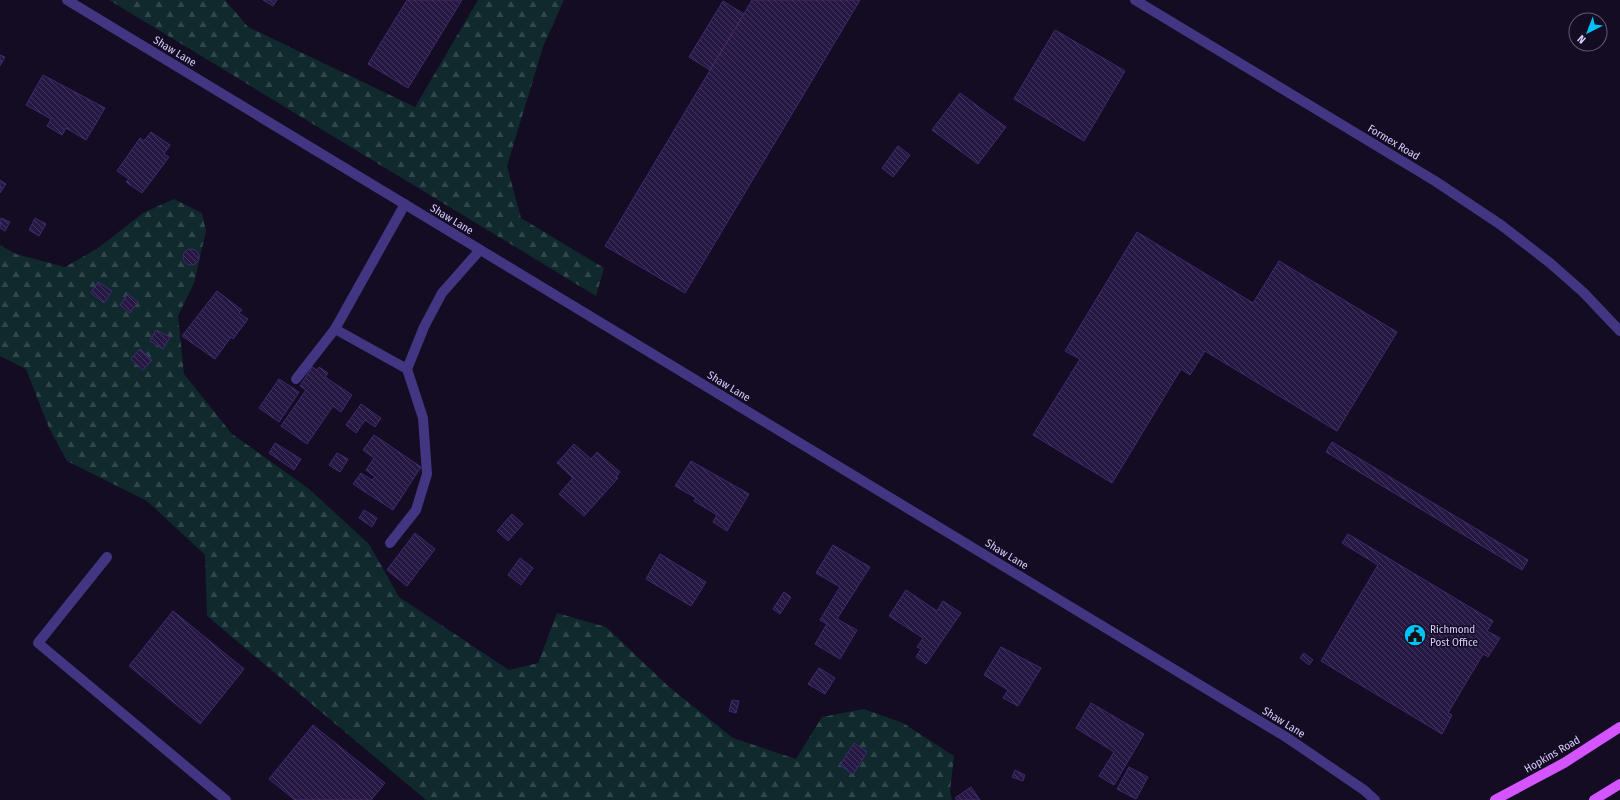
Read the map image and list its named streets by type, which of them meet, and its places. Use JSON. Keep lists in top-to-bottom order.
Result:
{
  "streets": {
    "main road": ["Hopkins Road"],
    "street": ["Shaw Lane", "Formex Road"]
  },
  "places": {
    "public building": ["Richmond Post Office"]
  },
  "north": "bottom left"
}
